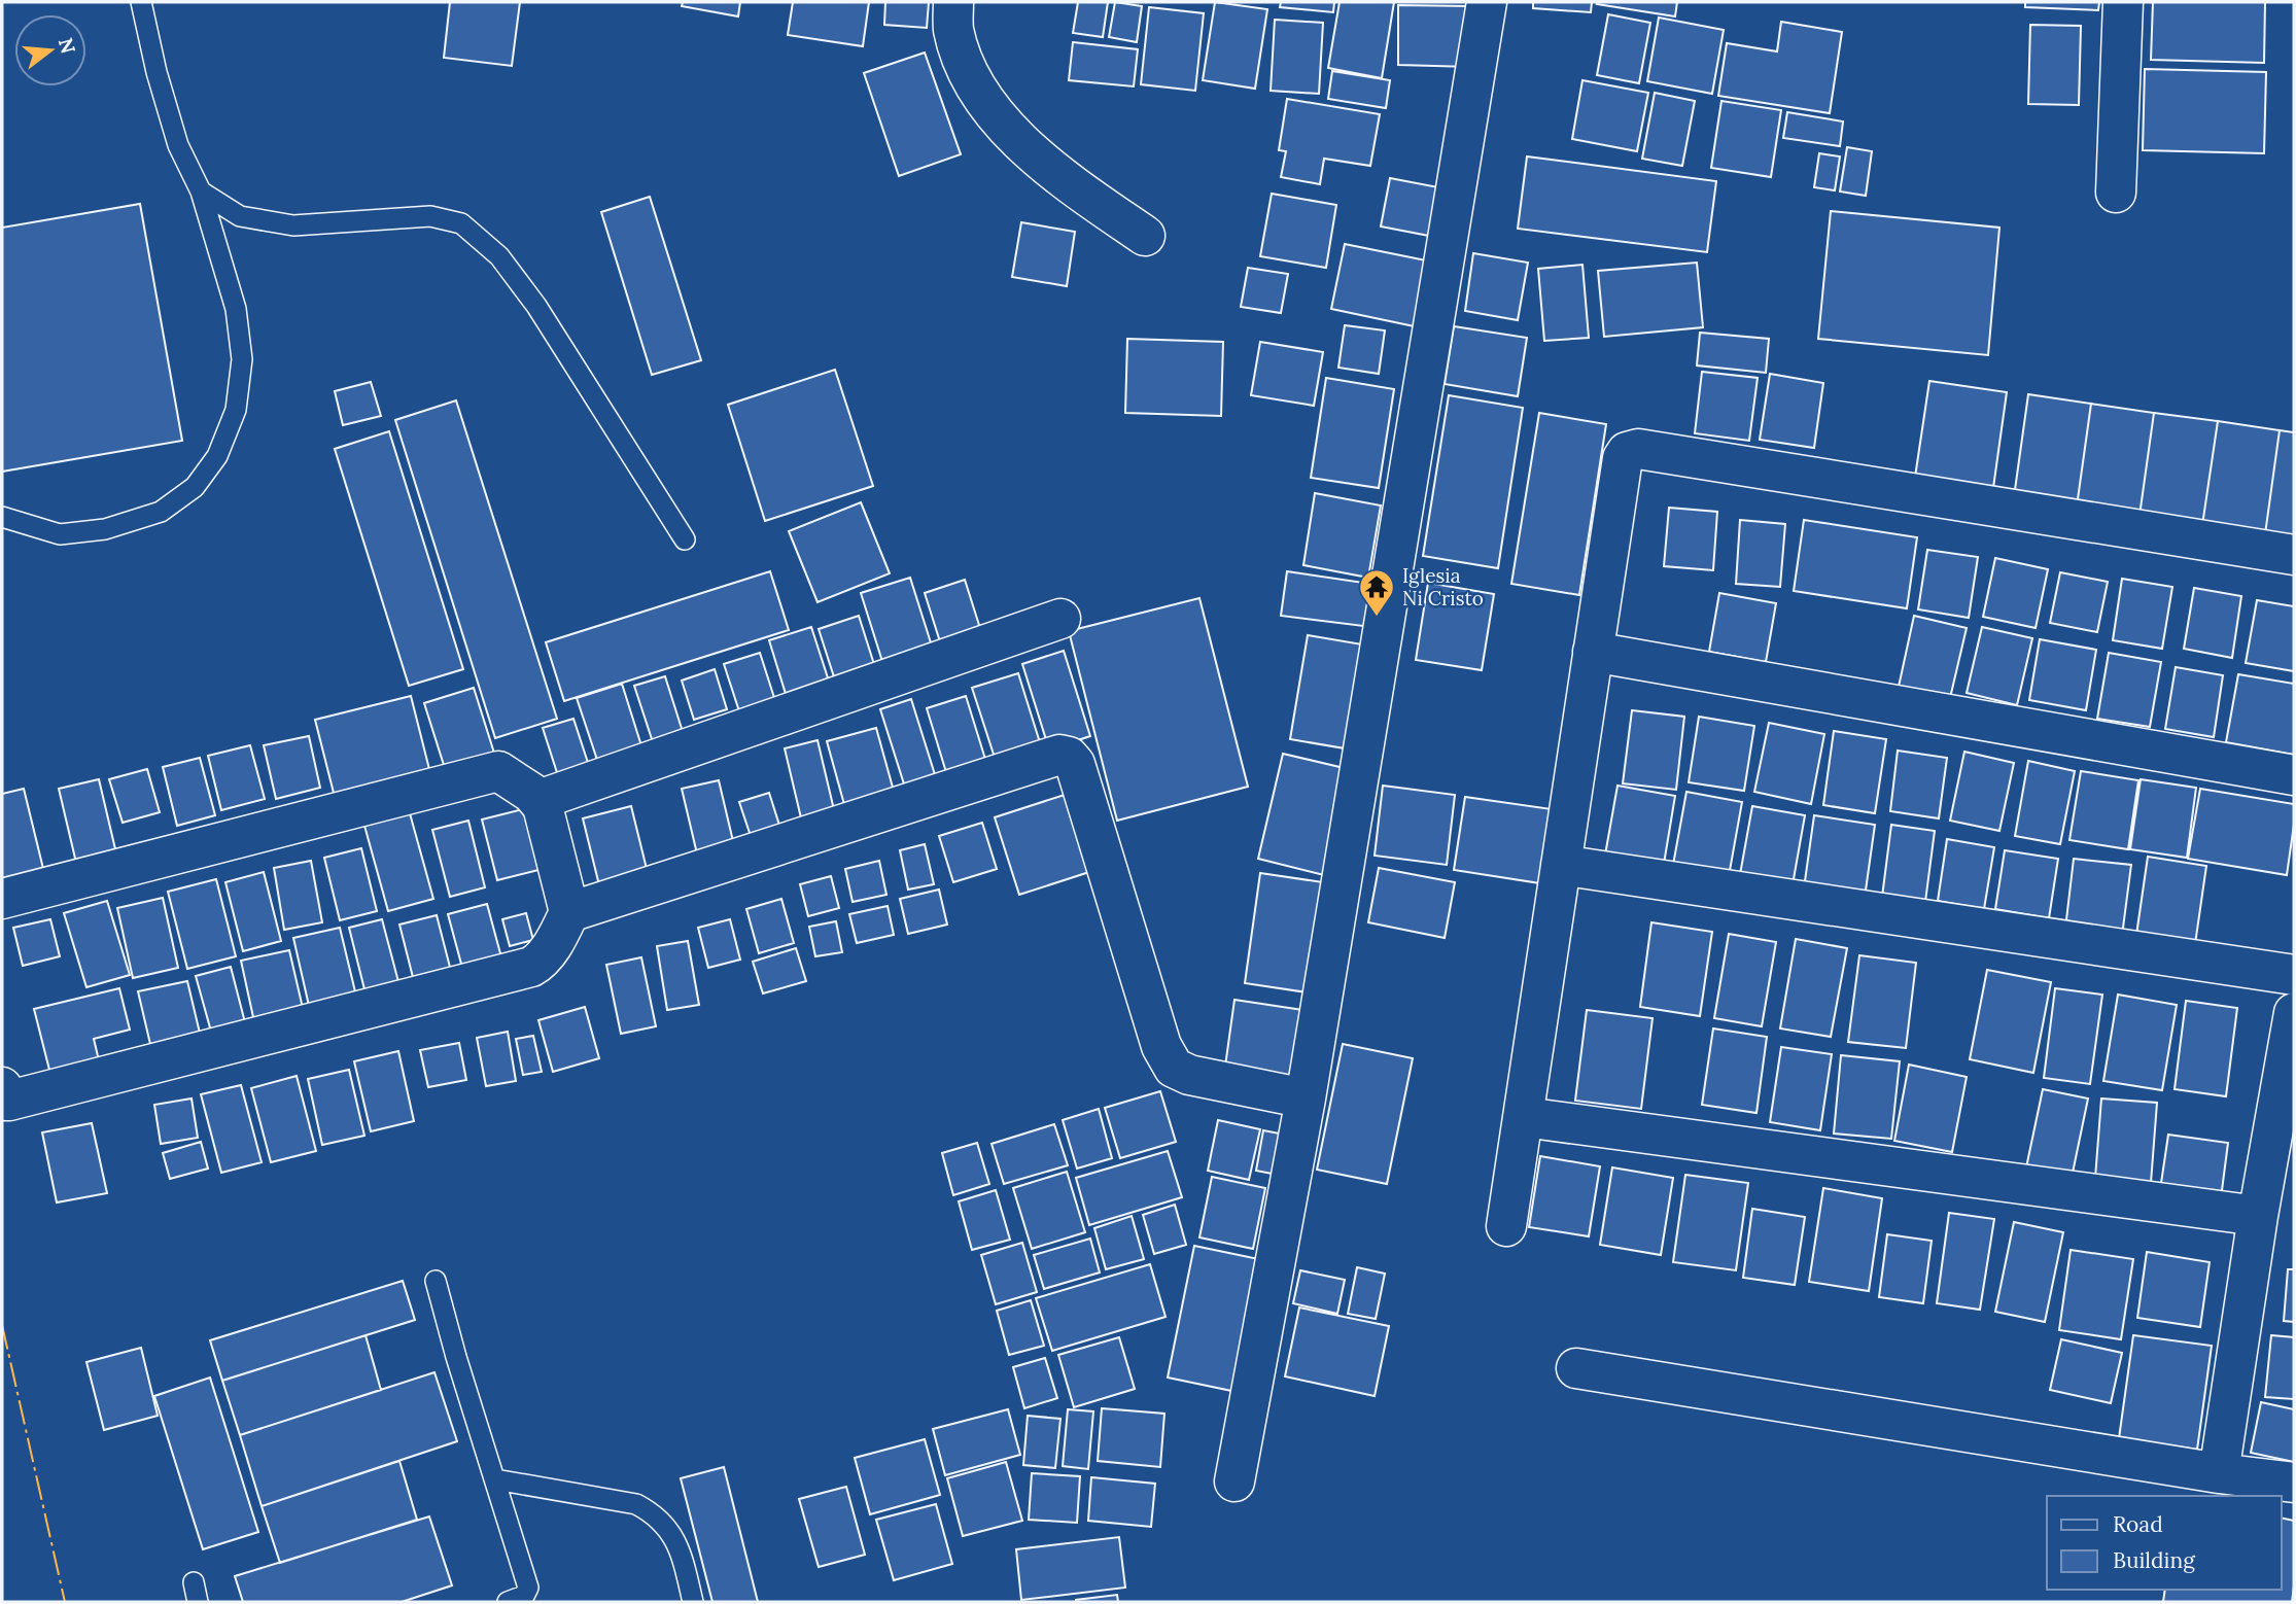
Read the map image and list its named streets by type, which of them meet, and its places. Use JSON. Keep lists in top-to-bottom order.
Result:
{
  "places": {
    "temple": ["Iglesia Ni Cristo"]
  },
  "legend": ["Road", "Building"],
  "north": "right"
}
